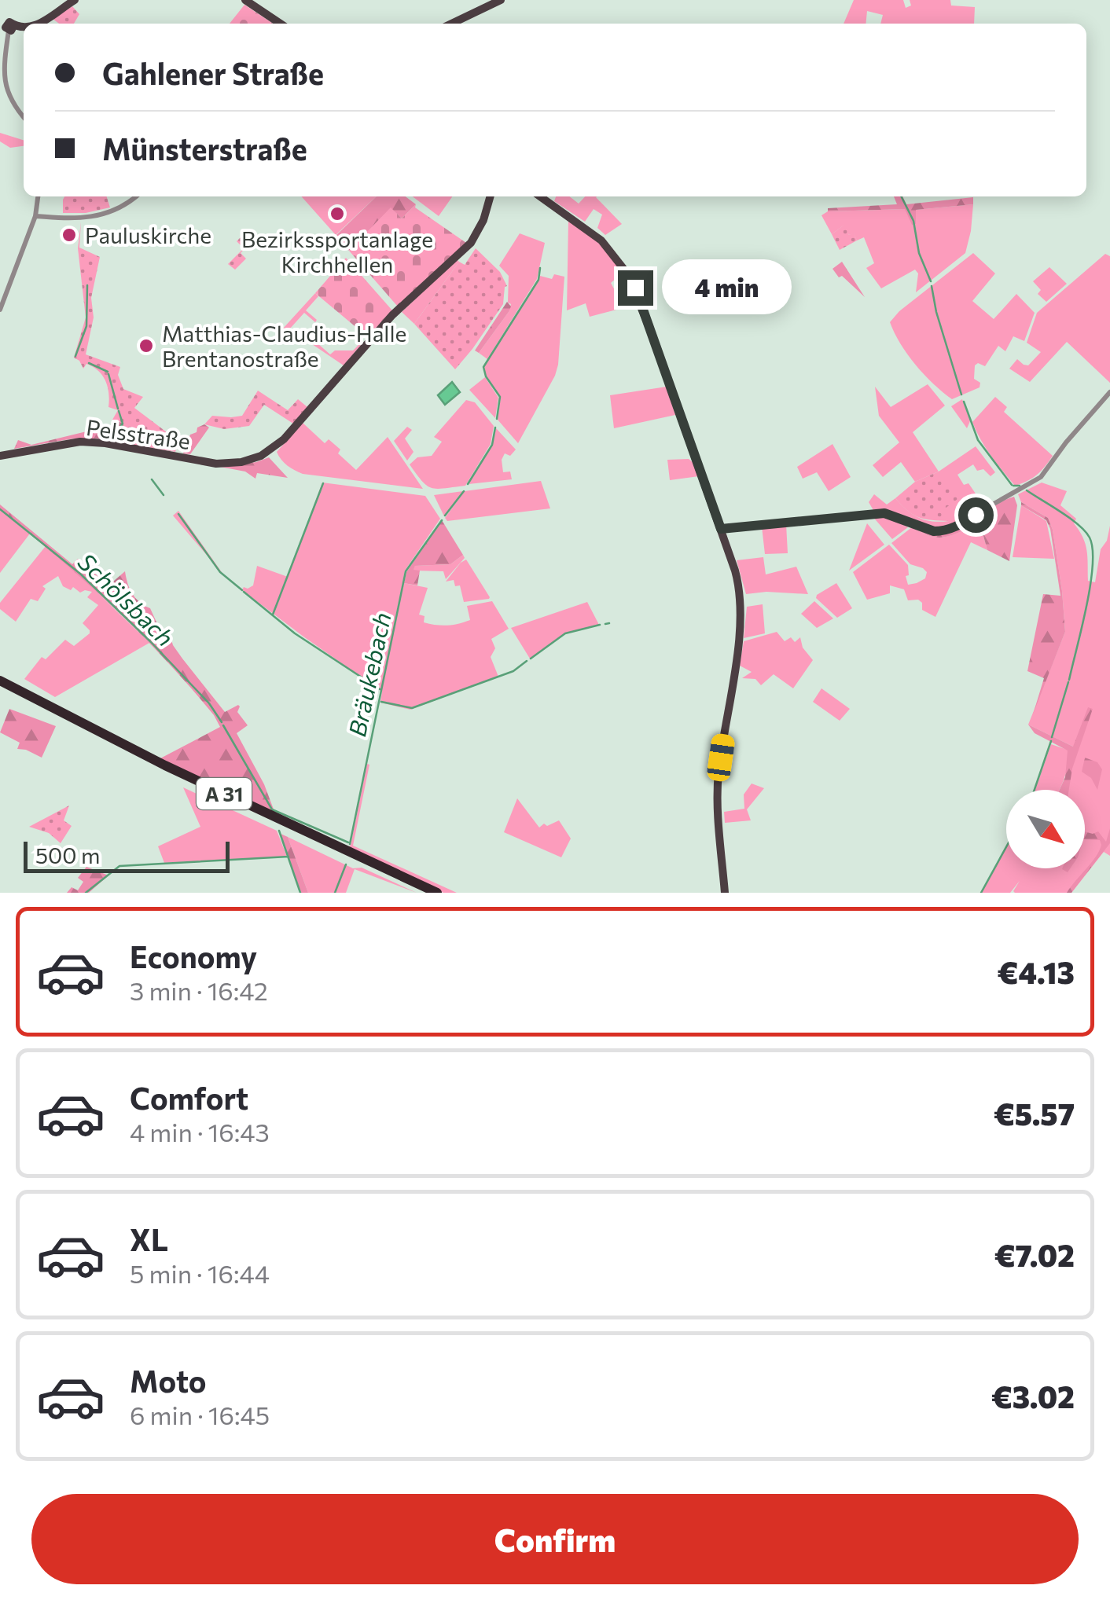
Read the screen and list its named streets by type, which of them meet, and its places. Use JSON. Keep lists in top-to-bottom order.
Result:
{
  "streets": {
    "highway": ["A 31"],
    "main road": ["Pelsstraße"]
  },
  "water": ["Schölsbach", "Bräukebach"],
  "places": ["Bezirkssportanlage Kirchhellen", "Pauluskirche", "Matthias-Claudius-Halle Brentanostraße"],
  "scale_bar": "500 m",
  "north": "bottom right",
  "page": {
    "banner": ["Gahlener Straße", "Münsterstraße"],
    "bubble": "4 min",
    "scale": "500 m",
    "list": [
      {
        "name": "Economy",
        "note": "3 min · 16:42",
        "value": "€4.13"
      },
      {
        "name": "Comfort",
        "note": "4 min · 16:43",
        "value": "€5.57"
      },
      {
        "name": "XL",
        "note": "5 min · 16:44",
        "value": "€7.02"
      },
      {
        "name": "Moto",
        "note": "6 min · 16:45",
        "value": "€3.02"
      }
    ],
    "buttons": "Confirm"
  }
}
